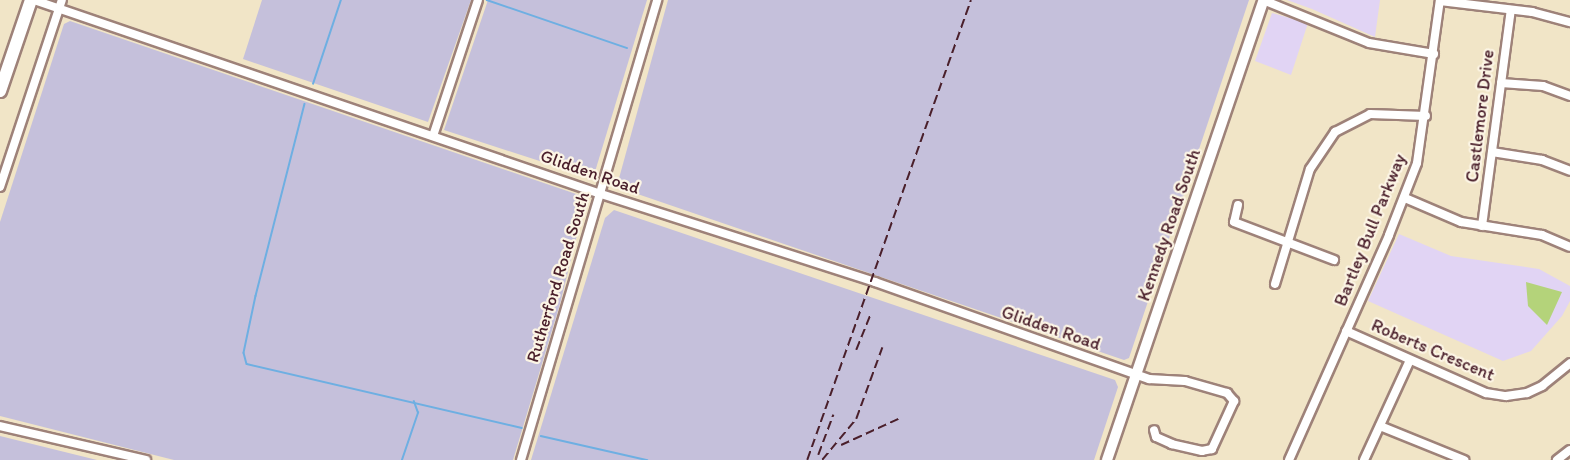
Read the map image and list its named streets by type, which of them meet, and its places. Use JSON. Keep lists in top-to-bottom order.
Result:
{
  "streets": {
    "main road": ["Kennedy Road South"],
    "street": [
      "Castlemore Drive",
      "Glidden Road",
      "Bartley Bull Parkway",
      "Rutherford Road South",
      "Roberts Crescent"
    ]
  },
  "crossings": [
    ["Glidden Road", "Kennedy Road South"],
    ["Glidden Road", "Rutherford Road South"],
    ["Bartley Bull Parkway", "Roberts Crescent"]
  ]
}
